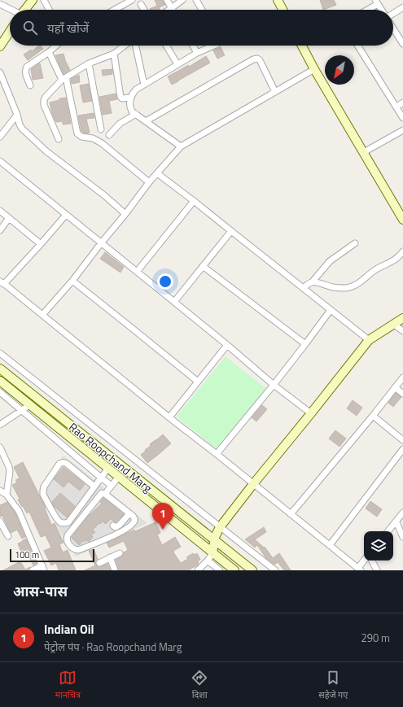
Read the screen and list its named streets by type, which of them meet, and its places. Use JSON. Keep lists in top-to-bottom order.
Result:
{
  "streets": {
    "main road": ["Rao Roopchand Marg"]
  },
  "scale_bar": "100 m",
  "north": "bottom left",
  "page": {
    "search": "यहाँ खोजें",
    "pins": "1",
    "scale": "100 m",
    "heading": "आस-पास",
    "list": [
      {
        "mark": "1",
        "name": "Indian Oil",
        "note": "पेट्रोल पंप · Rao Roopchand Marg",
        "value": "290 m"
      }
    ],
    "nav": ["मानचित्र", "दिशा", "सहेजे गए"]
  }
}
